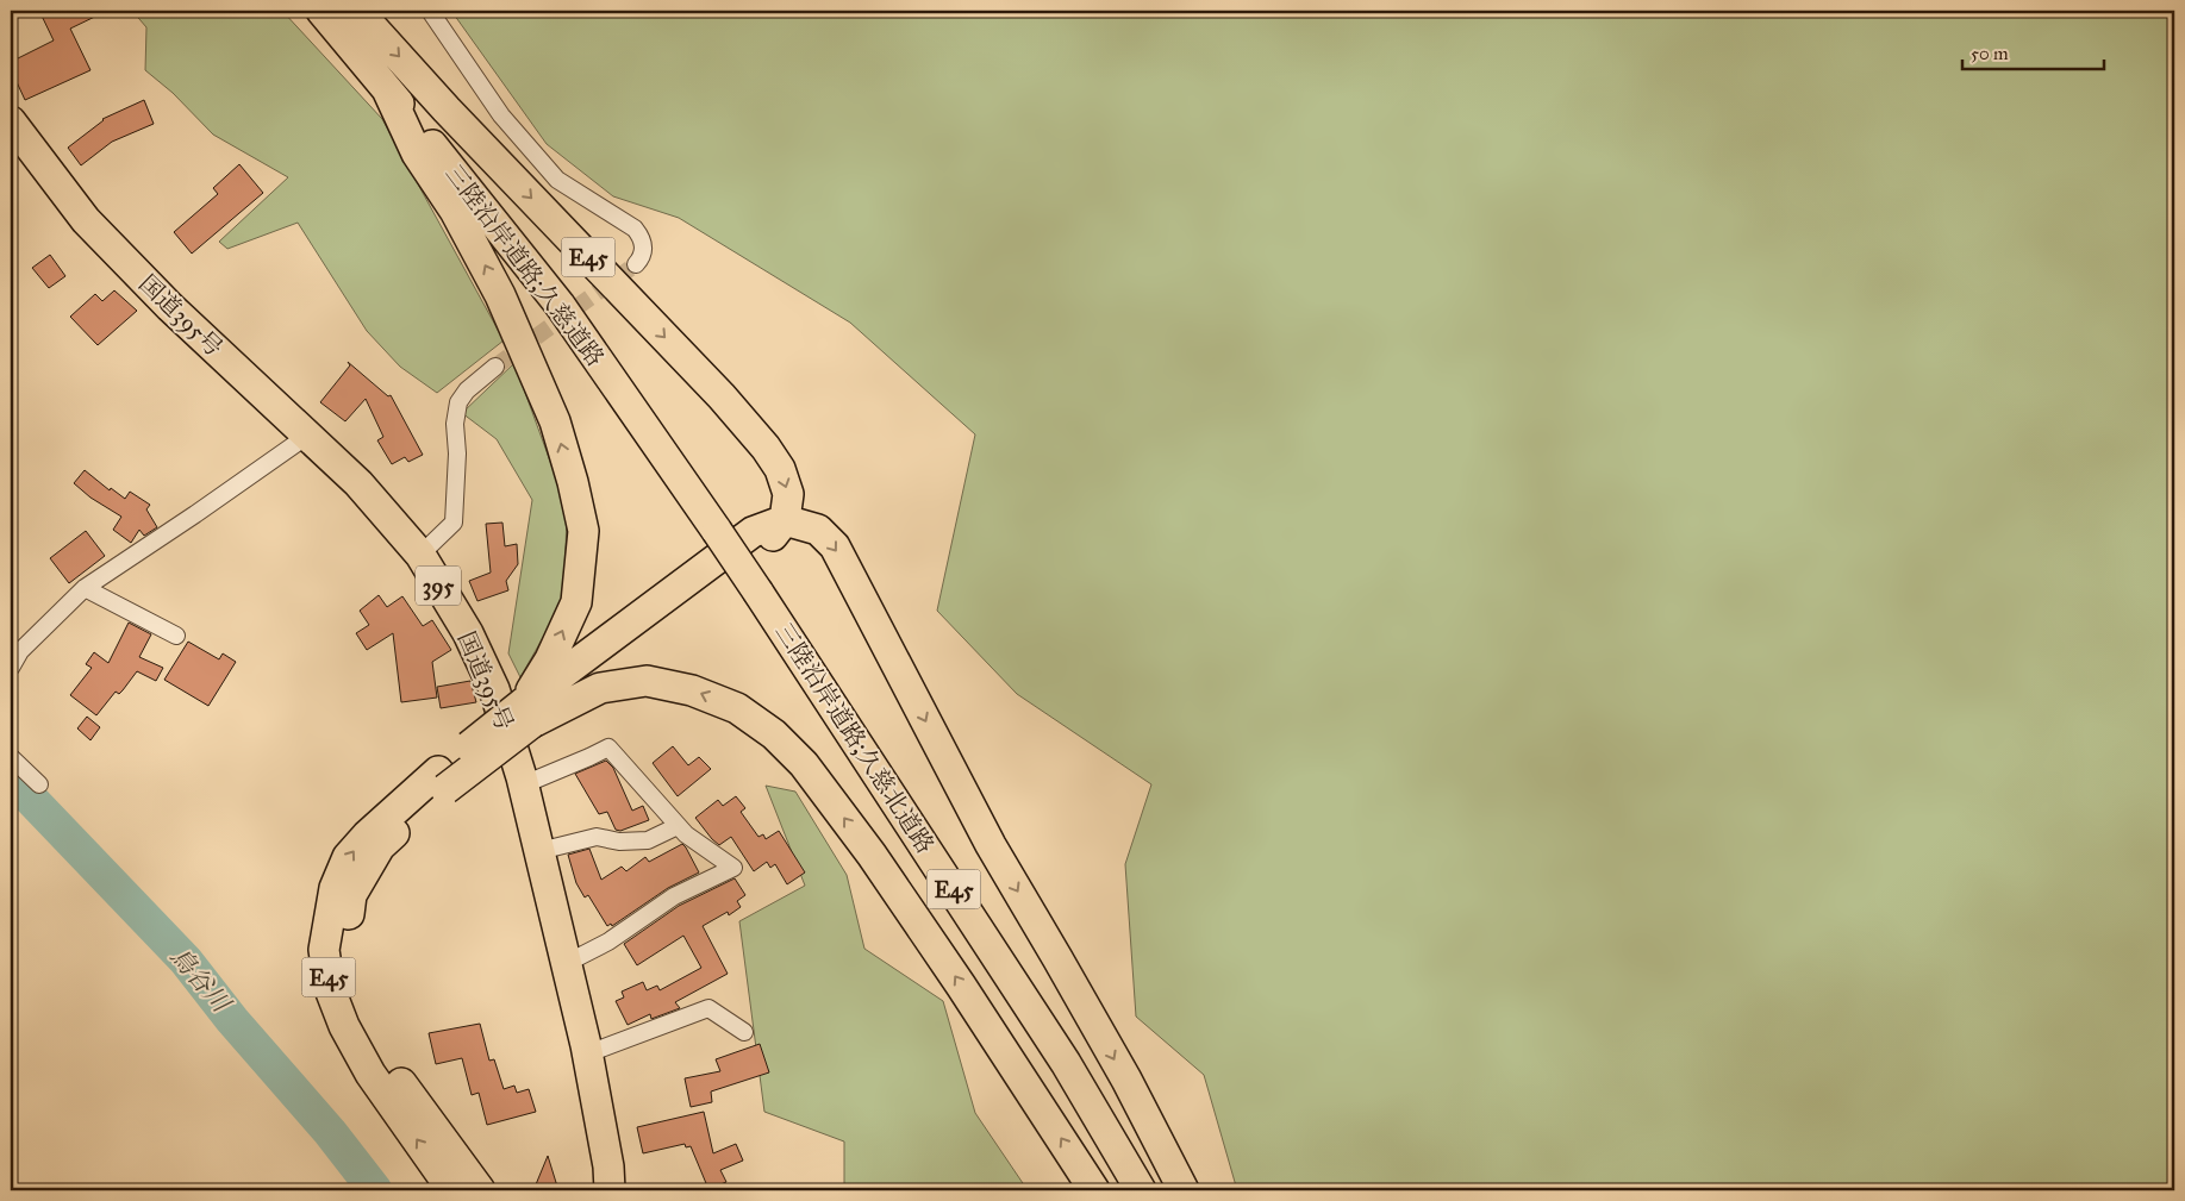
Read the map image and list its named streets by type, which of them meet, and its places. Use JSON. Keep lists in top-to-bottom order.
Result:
{
  "streets": {
    "highway": [
      "E45",
      "三陸沿岸道路;久慈道路",
      "国道395号",
      "395",
      "三陸沿岸道路;久慈北道路"
    ]
  },
  "crossings": [
    ["E45", "三陸沿岸道路;久慈道路"],
    ["三陸沿岸道路;久慈道路", "三陸沿岸道路;久慈北道路"]
  ],
  "water": ["鳥谷川"],
  "scale_bar": "50 m"
}
